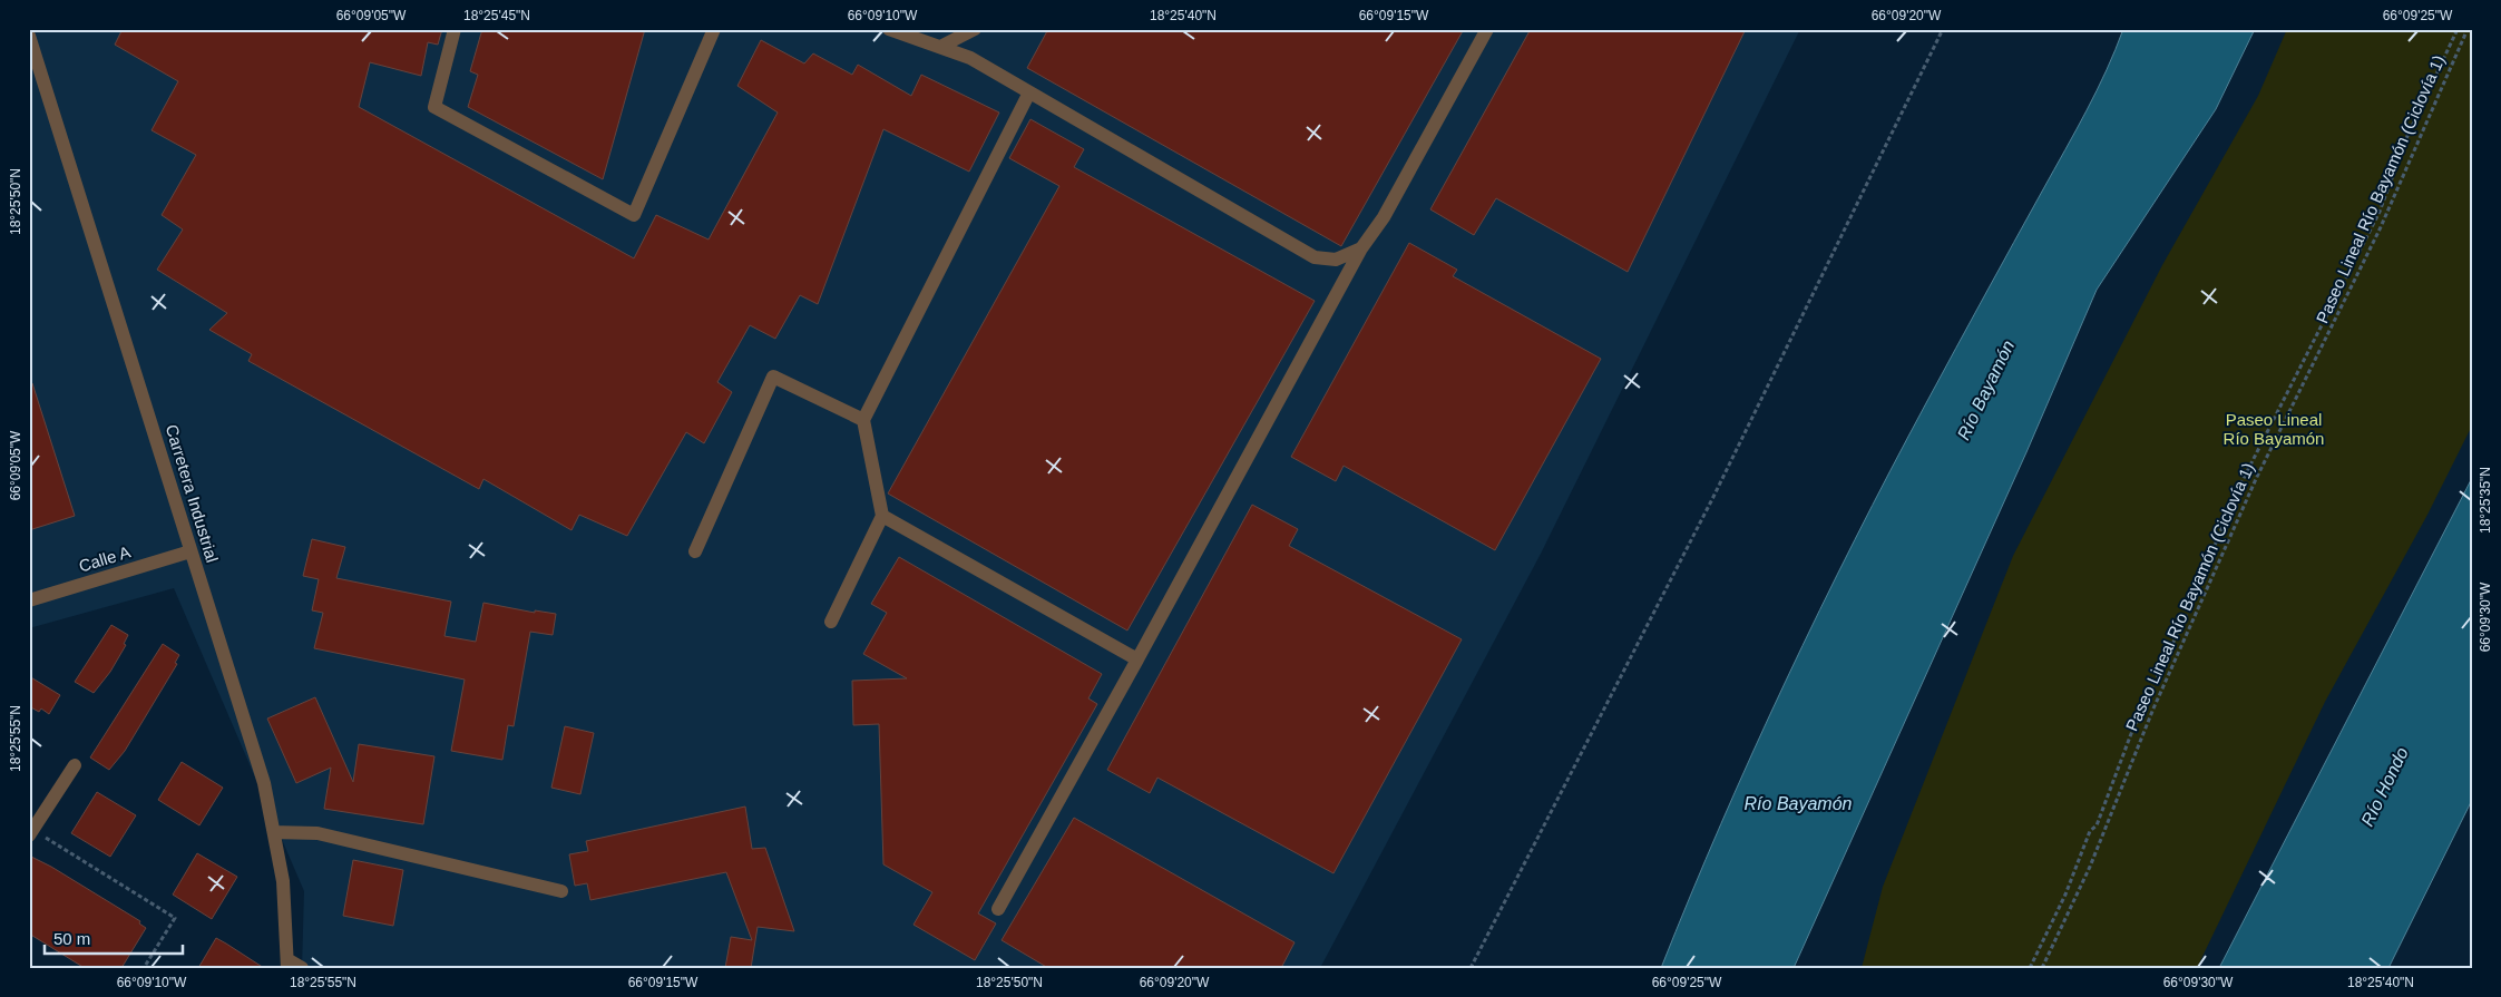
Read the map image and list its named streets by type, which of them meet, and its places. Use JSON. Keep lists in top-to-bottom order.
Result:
{
  "streets": {
    "street": ["Carretera Industrial", "Calle A"],
    "path": ["Paseo Lineal Río Bayamón (Ciclovía 1)"]
  },
  "crossings": [
    ["Carretera Industrial", "Calle A"]
  ],
  "water": ["Río Bayamón", "Río Hondo"],
  "parks": ["Paseo Lineal Río Bayamón"],
  "scale_bar": "50 m",
  "coordinates": [
    "66°09'05\"W",
    "18°25'45\"N",
    "66°09'10\"W",
    "18°25'40\"N",
    "66°09'15\"W",
    "66°09'20\"W",
    "66°09'25\"W",
    "18°25'50\"N",
    "18°25'35\"N",
    "66°09'30\"W",
    "18°25'55\"N"
  ]
}
